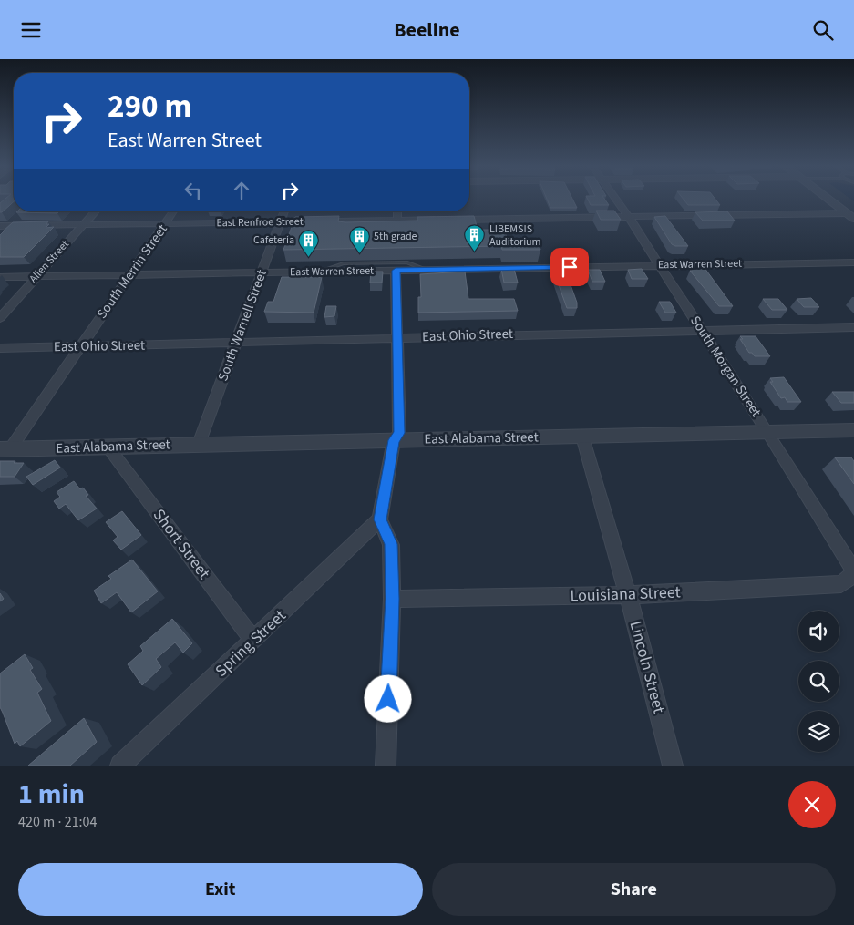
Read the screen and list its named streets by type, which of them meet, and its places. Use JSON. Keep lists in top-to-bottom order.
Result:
{
  "streets": {
    "street": [
      "East Renfroe Street",
      "Allen Street",
      "East Warren Street",
      "South Merrin Street",
      "South Warnell Street",
      "East Ohio Street",
      "South Morgan Street",
      "East Alabama Street",
      "Short Street",
      "Louisiana Street",
      "Spring Street",
      "Lincoln Street"
    ]
  },
  "crossings": [
    ["East Renfroe Street", "Allen Street"],
    ["East Renfroe Street", "South Merrin Street"],
    ["East Renfroe Street", "South Warnell Street"],
    ["East Renfroe Street", "South Morgan Street"],
    ["Allen Street", "East Warren Street"],
    ["East Warren Street", "South Merrin Street"],
    ["East Warren Street", "South Warnell Street"],
    ["East Warren Street", "South Morgan Street"],
    ["South Merrin Street", "East Ohio Street"],
    ["South Merrin Street", "East Alabama Street"],
    ["South Warnell Street", "East Ohio Street"],
    ["South Warnell Street", "East Alabama Street"],
    ["East Ohio Street", "South Morgan Street"],
    ["South Morgan Street", "East Alabama Street"],
    ["South Morgan Street", "Louisiana Street"],
    ["East Alabama Street", "Short Street"],
    ["East Alabama Street", "Lincoln Street"],
    ["Short Street", "Spring Street"],
    ["Louisiana Street", "Lincoln Street"]
  ],
  "places": {
    "building": ["LIBEMSIS Auditorium", "5th grade", "Cafeteria"]
  },
  "page": {
    "header": "Beeline",
    "turn": ["290 m", "East Warren Street"],
    "heading": ["1 min", "420 m · 21:04"],
    "buttons": ["Exit", "Share"]
  }
}
